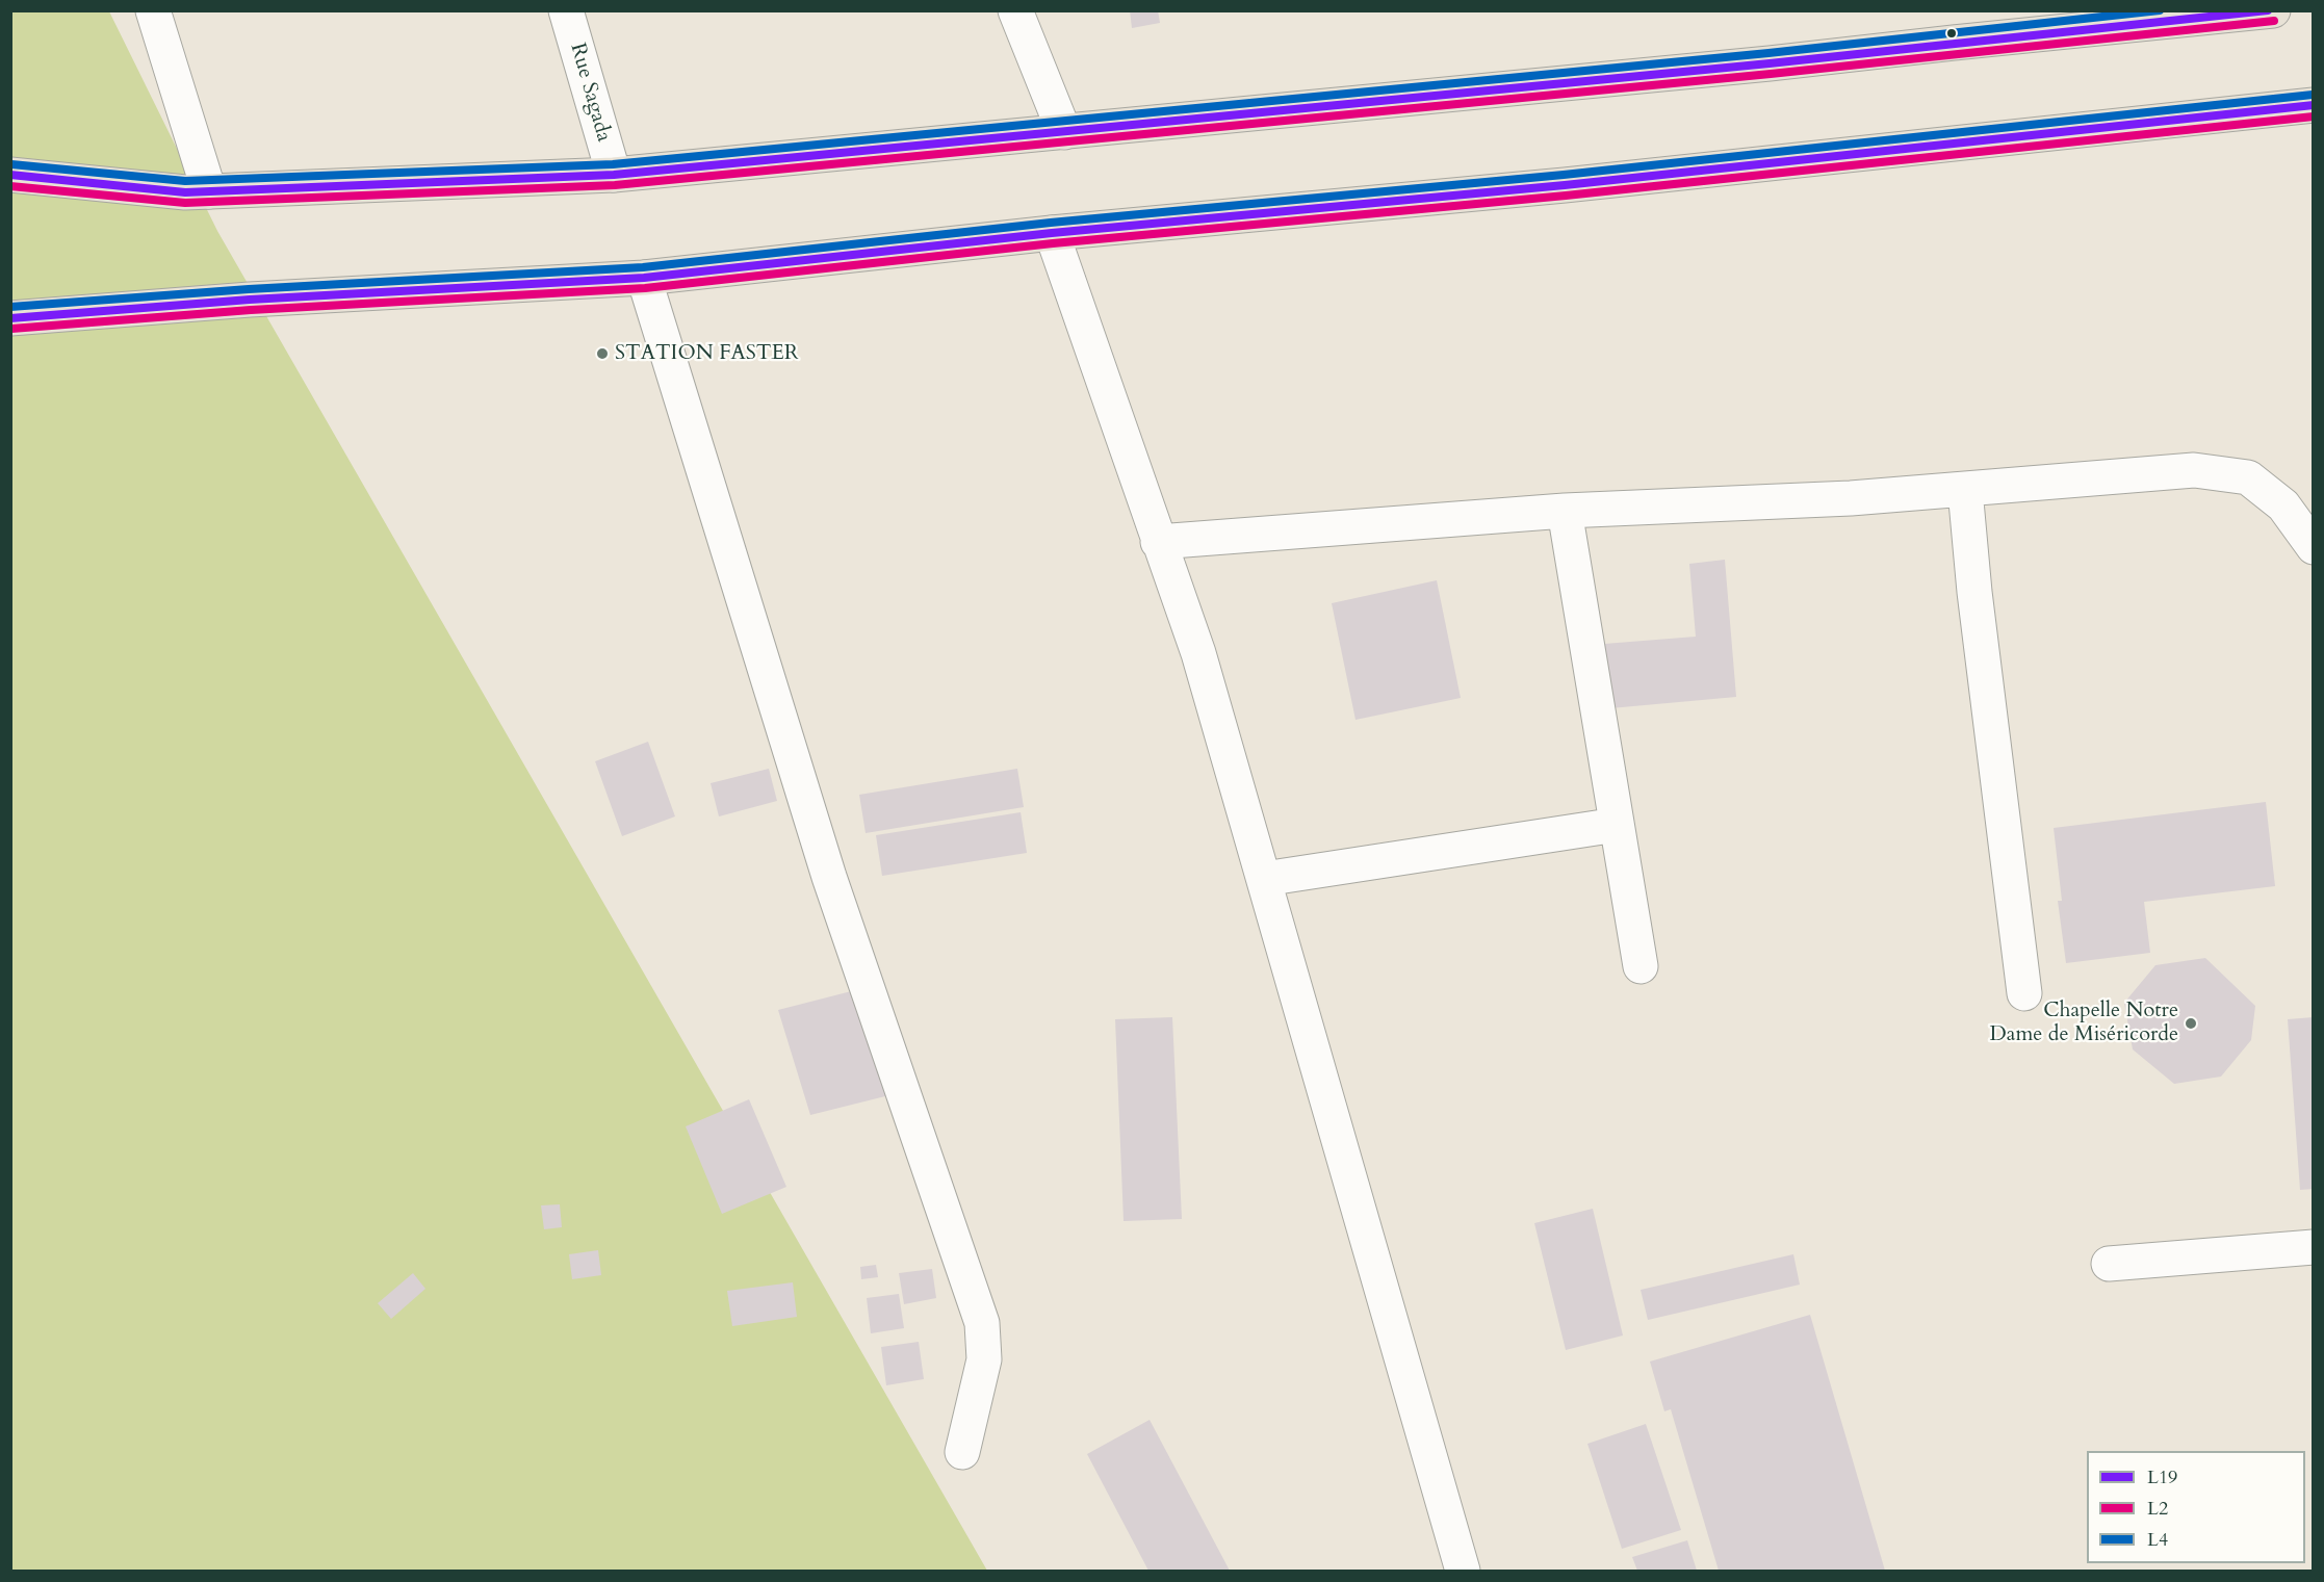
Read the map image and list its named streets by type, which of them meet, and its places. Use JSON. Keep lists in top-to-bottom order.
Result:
{
  "streets": {
    "street": ["Rue Sagada"]
  },
  "places": ["STATION FASTER", "Chapelle Notre Dame de Miséricorde"],
  "lines": ["transit line L19", "transit line L4", "transit line L2"],
  "legend": ["L19", "L2", "L4"]
}
